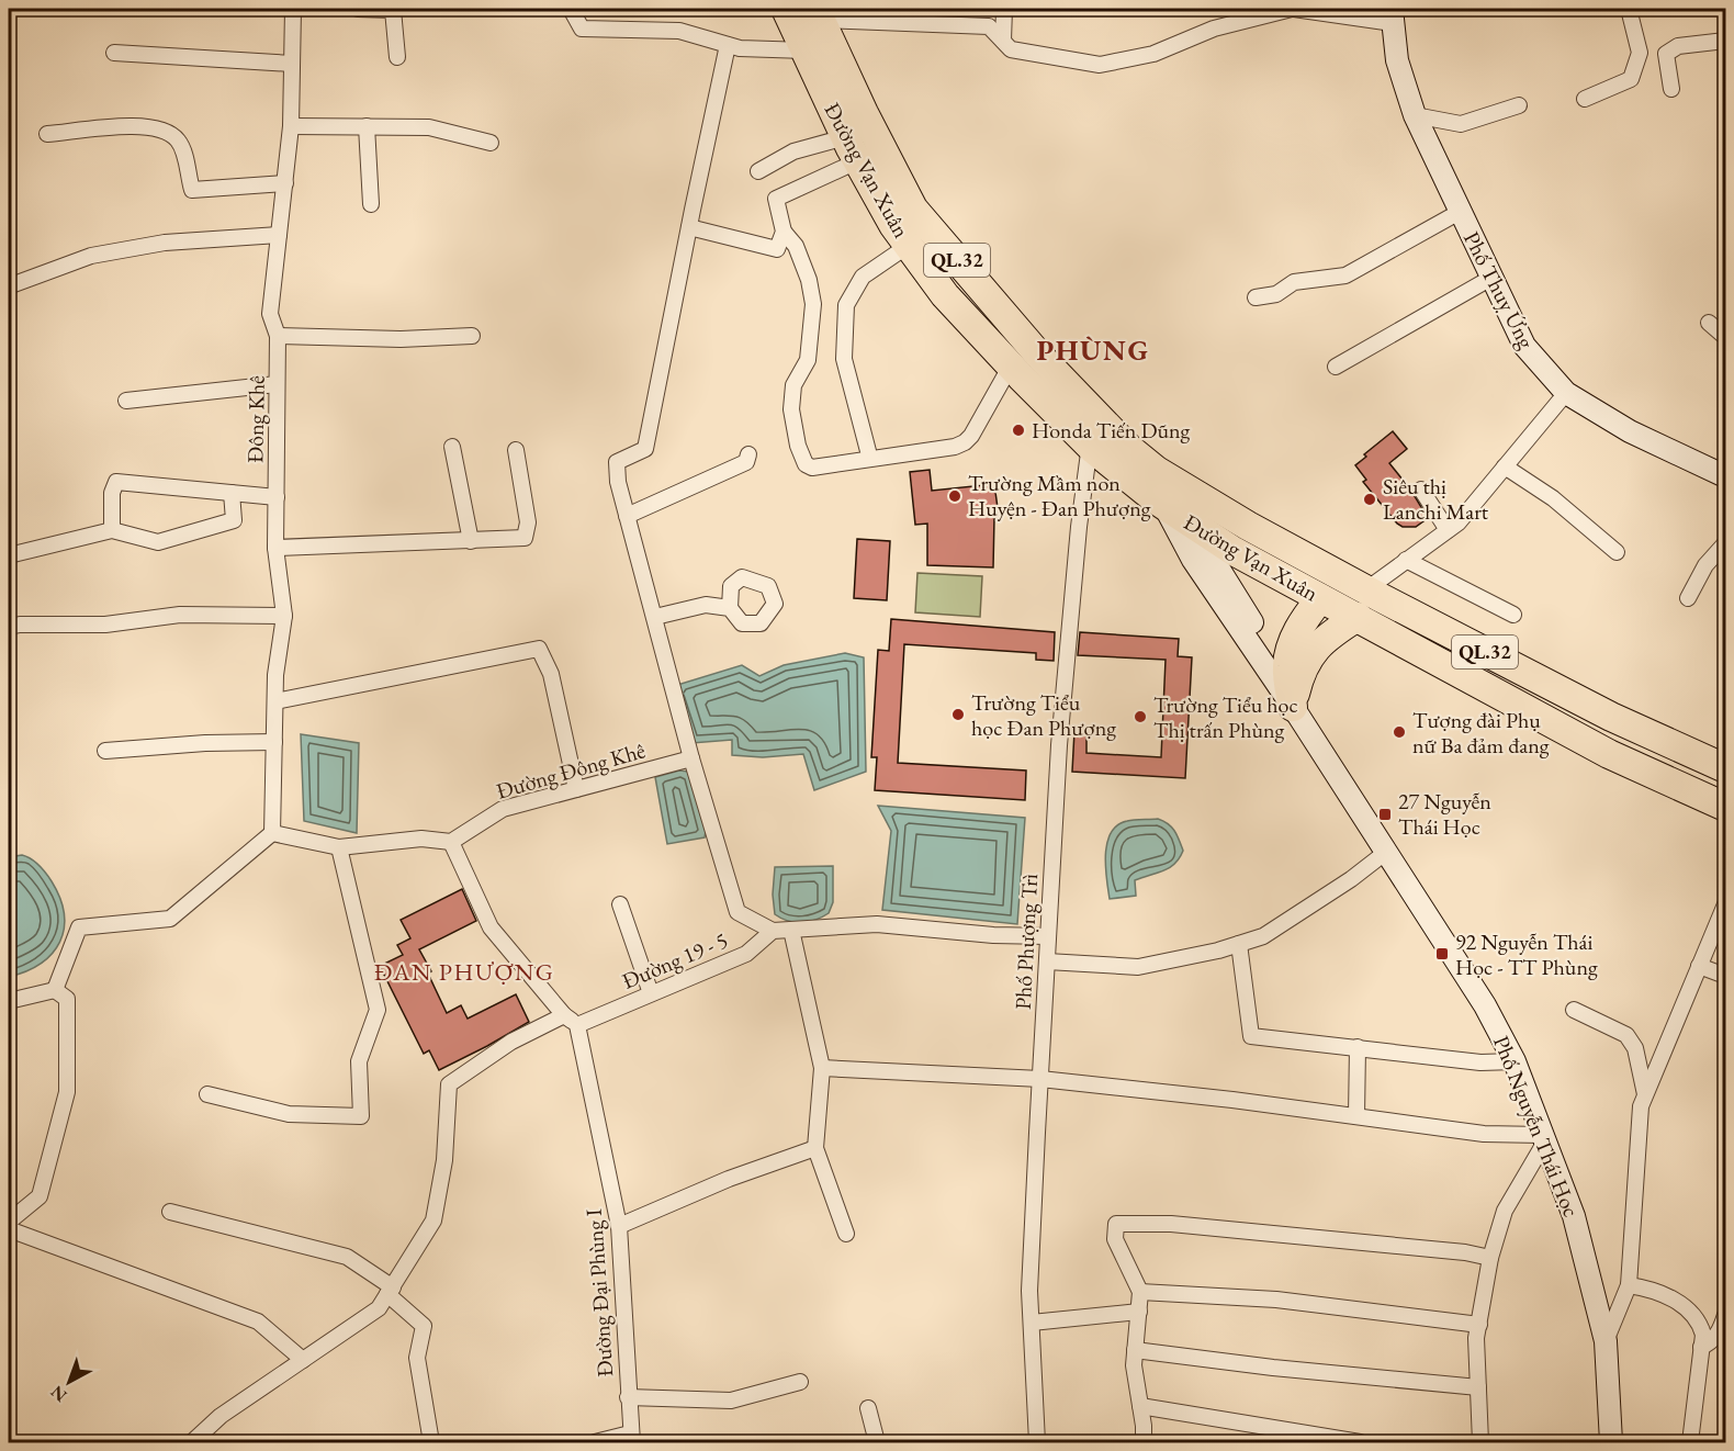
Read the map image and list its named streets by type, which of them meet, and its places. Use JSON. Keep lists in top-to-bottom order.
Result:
{
  "streets": {
    "highway": ["Đường Vạn Xuân", "QL.32"],
    "main road": ["Phố Thuỵ Ứng", "Phố Nguyễn Thái Học"],
    "street": [
      "Đông Khê",
      "Đường Đông Khê",
      "Phố Phượng Trì",
      "Đường 19 - 5",
      "Đường Đại Phùng I"
    ]
  },
  "crossings": [
    ["Đường Vạn Xuân", "QL.32"],
    ["Đường Vạn Xuân", "Phố Phượng Trì"],
    ["Đường Vạn Xuân", "Phố Nguyễn Thái Học"],
    ["QL.32", "Phố Nguyễn Thái Học"],
    ["Đường 19 - 5", "Đường Đại Phùng I"]
  ],
  "districts": ["PHÙNG", "ĐAN PHƯỢNG"],
  "places": {
    "other": [
      "Honda Tiến Dũng",
      "Trường Mầm non Huyện - Đan Phượng",
      "Siêu thị Lanchi Mart",
      "Trường Tiểu học Đan Phượng",
      "Trường Tiểu học Thị trấn Phùng",
      "Tượng đài Phụ nữ Ba đảm đang"
    ],
    "transit": ["27 Nguyễn Thái Học", "92 Nguyễn Thái Học - TT Phùng"]
  },
  "north": "bottom left"
}
